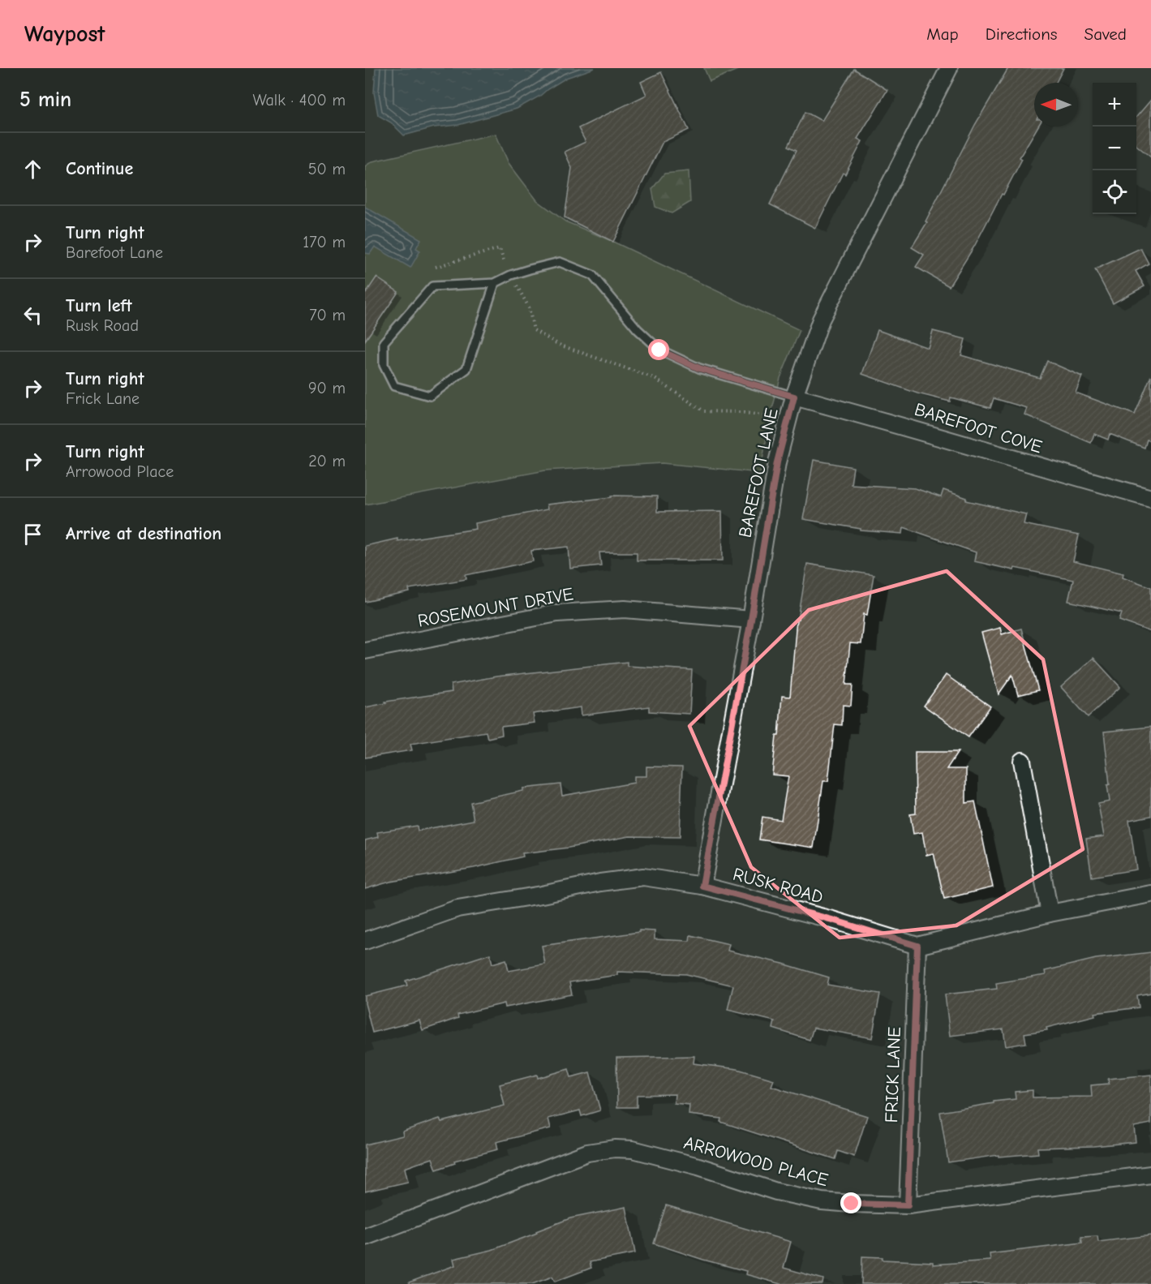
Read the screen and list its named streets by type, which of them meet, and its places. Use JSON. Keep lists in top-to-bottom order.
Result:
{
  "streets": {
    "street": [
      "BAREFOOT COVE",
      "BAREFOOT LANE",
      "ROSEMOUNT DRIVE",
      "RUSK ROAD",
      "FRICK LANE",
      "ARROWOOD PLACE"
    ]
  },
  "crossings": [
    ["BAREFOOT COVE", "BAREFOOT LANE"],
    ["BAREFOOT LANE", "ROSEMOUNT DRIVE"],
    ["BAREFOOT LANE", "RUSK ROAD"],
    ["RUSK ROAD", "FRICK LANE"],
    ["FRICK LANE", "ARROWOOD PLACE"]
  ],
  "north": "left",
  "page": {
    "header": "Waypost",
    "nav": ["Map", "Directions", "Saved"],
    "heading": ["5 min", "Walk · 400 m"],
    "map_buttons": ["+", "−"],
    "list": [
      ["Continue", "50 m"],
      ["Turn right", "Barefoot Lane", "170 m"],
      ["Turn left", "Rusk Road", "70 m"],
      ["Turn right", "Frick Lane", "90 m"],
      ["Turn right", "Arrowood Place", "20 m"],
      "Arrive at destination"
    ]
  }
}
